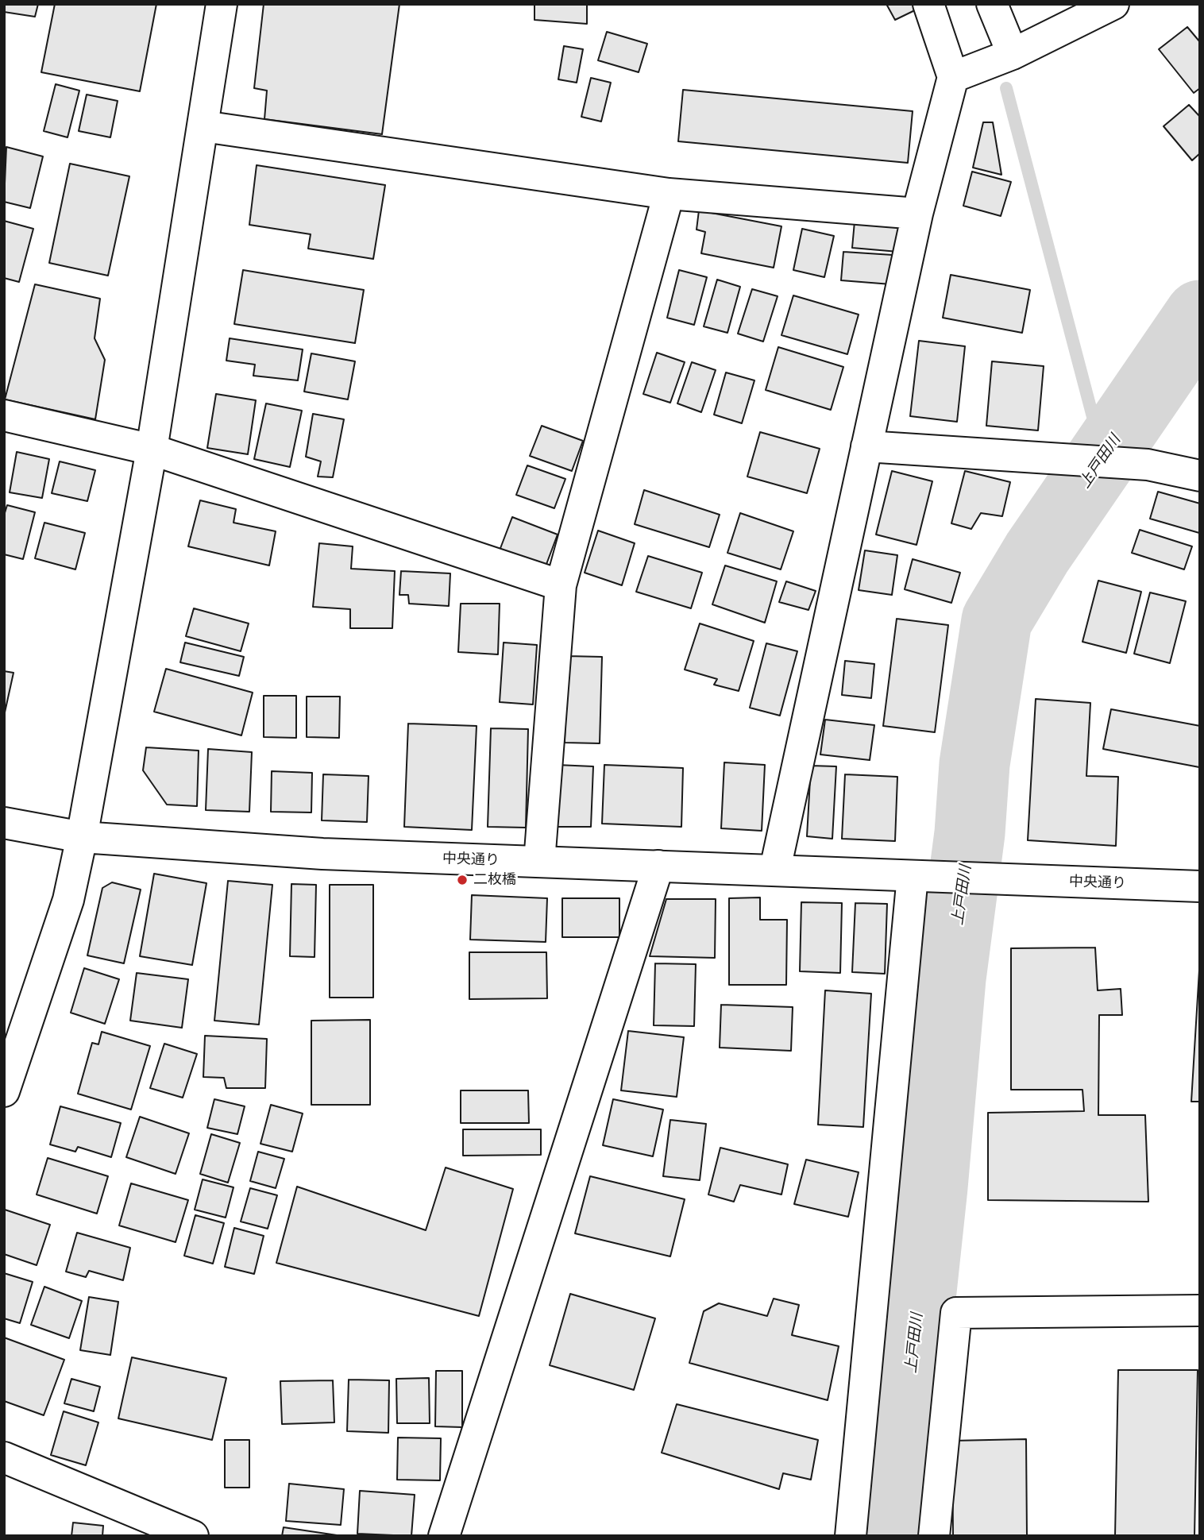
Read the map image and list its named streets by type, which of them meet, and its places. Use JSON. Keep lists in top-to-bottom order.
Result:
{
  "streets": {
    "street": ["中央通り"]
  },
  "water": ["上戸田川"],
  "places": ["二枚橋"]
}
